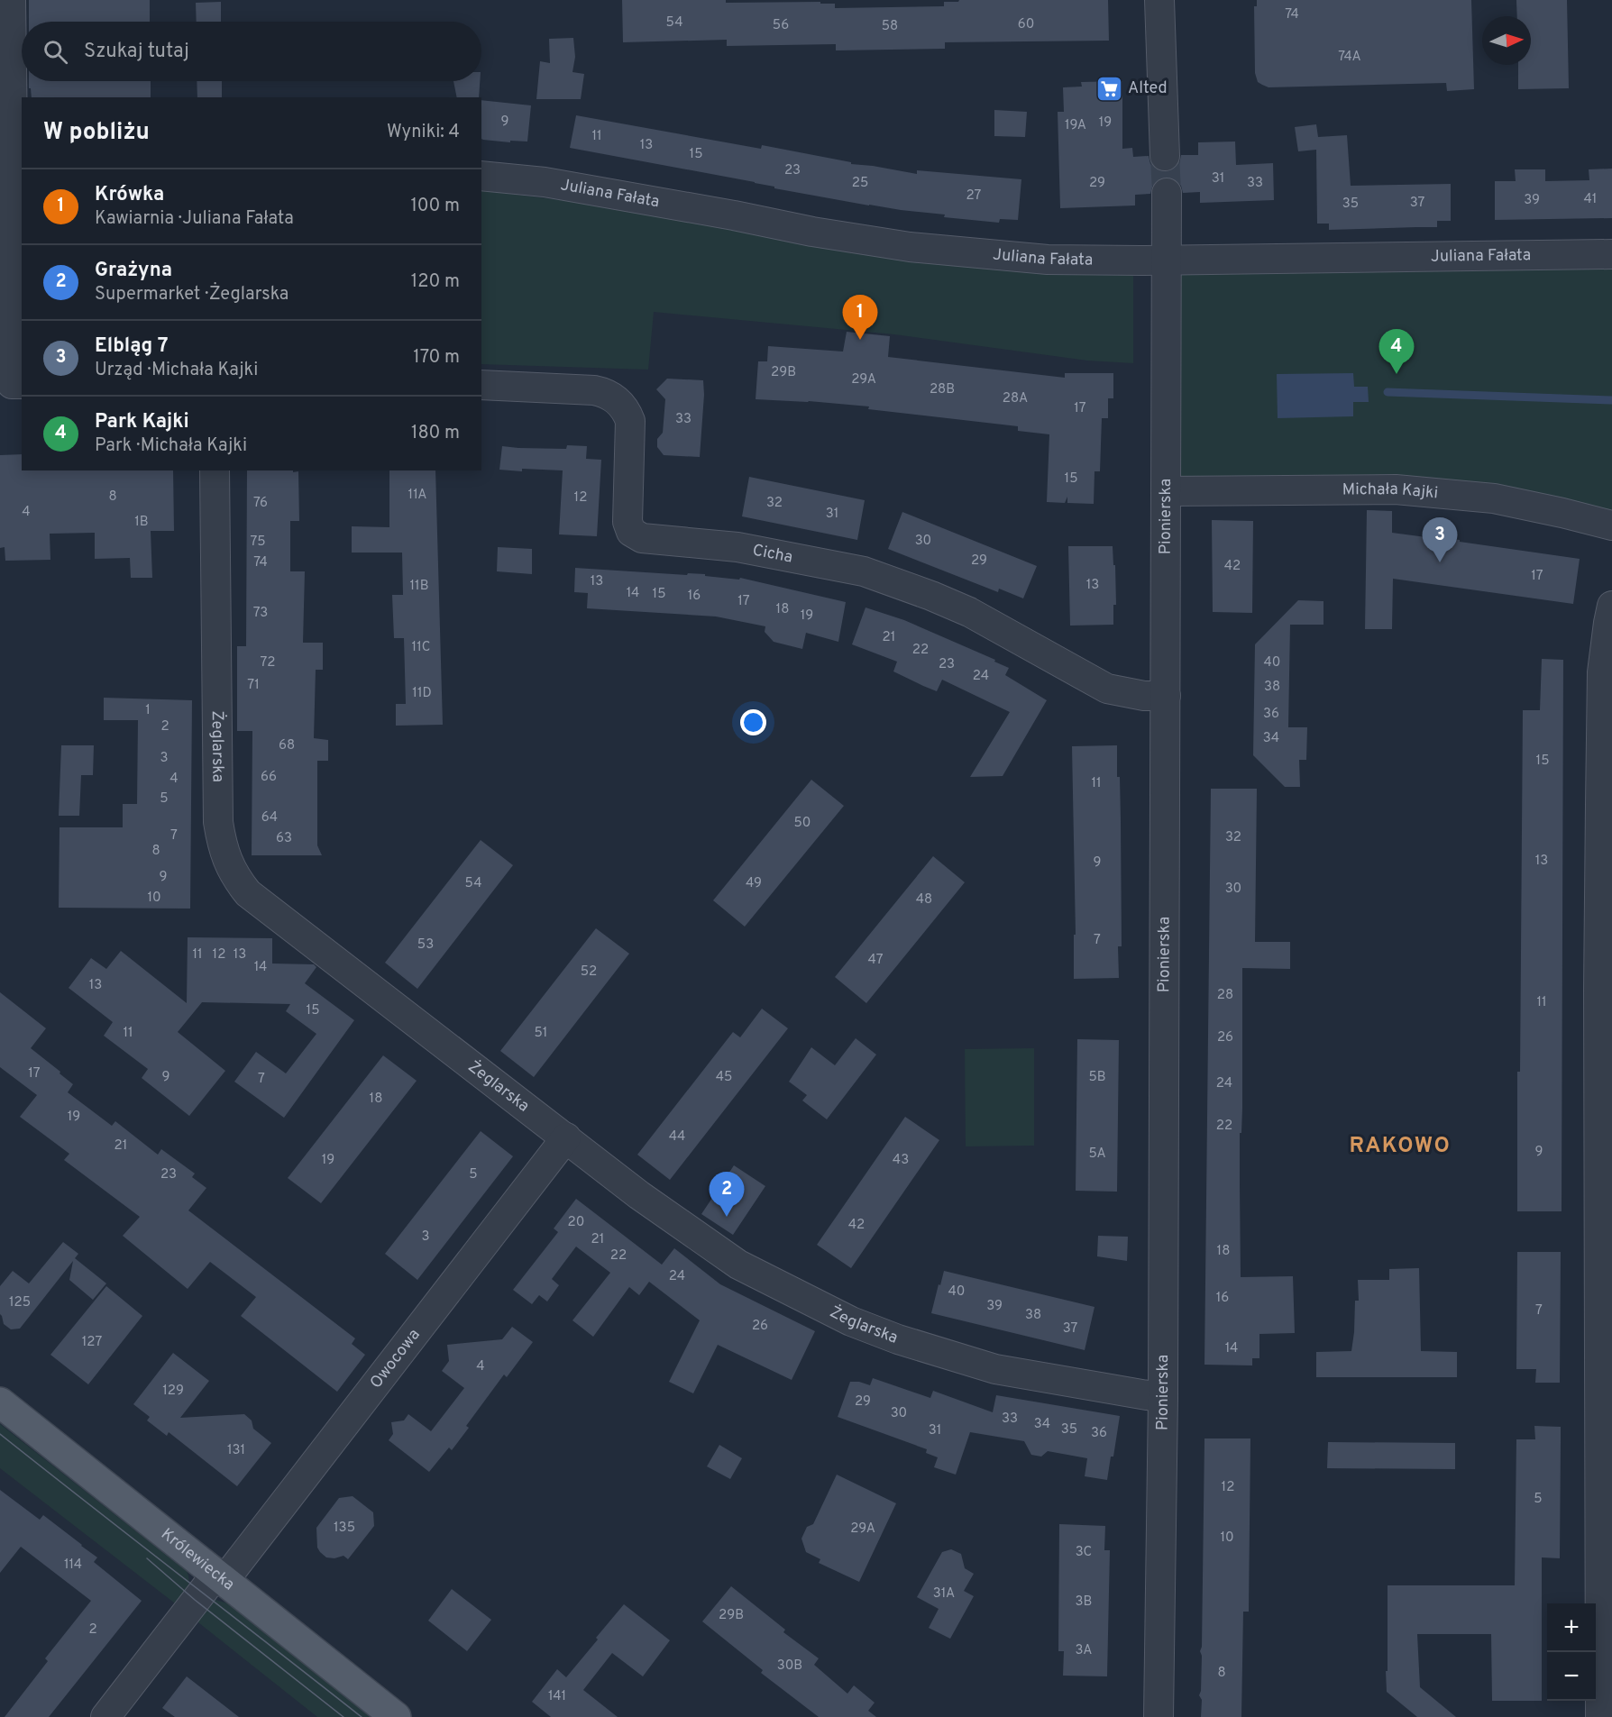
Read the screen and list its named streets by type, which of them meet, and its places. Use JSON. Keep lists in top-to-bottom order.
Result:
{
  "streets": {
    "main road": ["Królewiecka"],
    "street": [
      "Juliana Fałata",
      "Michała Kajki",
      "Pionierska",
      "Cicha",
      "Żeglarska",
      "Owocowa"
    ]
  },
  "crossings": [
    ["Juliana Fałata", "Pionierska"],
    ["Michała Kajki", "Pionierska"],
    ["Pionierska", "Cicha"],
    ["Pionierska", "Żeglarska"],
    ["Żeglarska", "Owocowa"],
    ["Owocowa", "Królewiecka"]
  ],
  "districts": ["RAKOWO"],
  "places": {
    "supermarket": ["Alted"]
  },
  "house_numbers": [
    "74",
    "54",
    "60",
    "56",
    "58",
    "74A",
    "9",
    "19",
    "19A",
    "11",
    "13",
    "15",
    "23",
    "31",
    "25",
    "29",
    "33",
    "27",
    "41",
    "39",
    "37",
    "35",
    "29B",
    "29A",
    "28B",
    "28A",
    "17",
    "33",
    "15",
    "11A",
    "8",
    "12",
    "76",
    "32",
    "4",
    "31",
    "1B",
    "30",
    "75",
    "29",
    "74",
    "42",
    "17",
    "13",
    "13",
    "11B",
    "14",
    "15",
    "16",
    "17",
    "18",
    "73",
    "19",
    "21",
    "11C",
    "22",
    "72",
    "40",
    "23",
    "24",
    "71",
    "38",
    "11D",
    "1",
    "36",
    "2",
    "34",
    "68",
    "3",
    "15",
    "66",
    "4",
    "11",
    "5",
    "64",
    "50",
    "7",
    "32",
    "63",
    "8",
    "13",
    "9",
    "9",
    "54",
    "49",
    "30",
    "10",
    "48",
    "7",
    "53",
    "11",
    "12",
    "13",
    "47",
    "14",
    "52",
    "13",
    "28",
    "11",
    "15",
    "11",
    "51",
    "26",
    "17",
    "9",
    "45",
    "5B",
    "7",
    "24",
    "18",
    "19",
    "22",
    "44",
    "21",
    "9",
    "5A",
    "19",
    "43",
    "23",
    "5",
    "20",
    "42",
    "3",
    "21",
    "18",
    "22",
    "24",
    "40",
    "16",
    "125",
    "39",
    "7",
    "38",
    "26",
    "37",
    "127",
    "14",
    "4",
    "129",
    "29",
    "30",
    "33",
    "34",
    "35",
    "31",
    "36",
    "131",
    "12",
    "5",
    "135",
    "29A",
    "10",
    "3C",
    "114",
    "31A",
    "3B",
    "29B",
    "2",
    "3A",
    "30B",
    "8",
    "141"
  ],
  "north": "right",
  "page": {
    "search": "Szukaj tutaj",
    "heading": ["W pobliżu", "Wyniki: 4"],
    "list": [
      {
        "mark": "1",
        "name": "Krówka",
        "note": "Kawiarnia · Juliana Fałata",
        "value": "100 m"
      },
      {
        "mark": "2",
        "name": "Grażyna",
        "note": "Supermarket · Żeglarska",
        "value": "120 m"
      },
      {
        "mark": "3",
        "name": "Elbląg 7",
        "note": "Urząd · Michała Kajki",
        "value": "170 m"
      },
      {
        "mark": "4",
        "name": "Park Kajki",
        "note": "Park · Michała Kajki",
        "value": "180 m"
      }
    ],
    "pins": [
      "1",
      "4",
      "3",
      "2"
    ],
    "map_buttons": ["+", "−"]
  }
}
